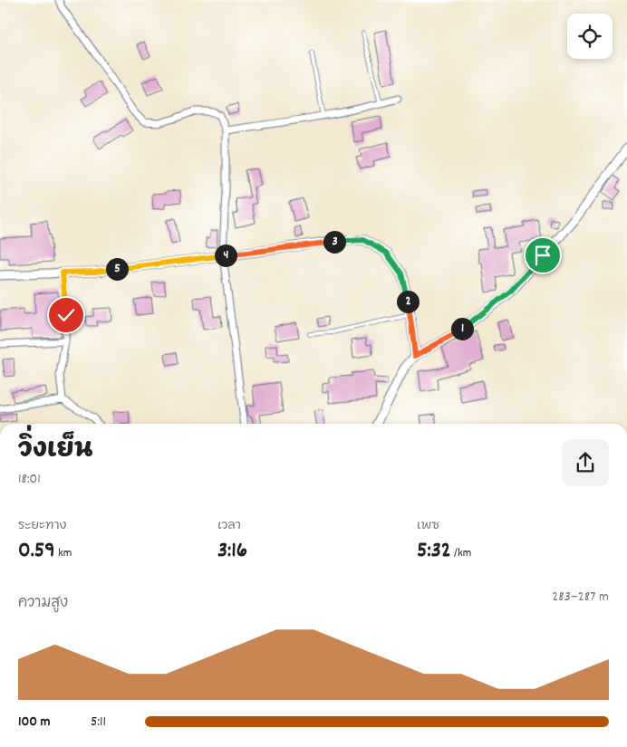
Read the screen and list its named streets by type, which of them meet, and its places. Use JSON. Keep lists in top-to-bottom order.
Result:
{
  "page": {
    "pins": [
      "3",
      "4",
      "5",
      "2",
      "1"
    ],
    "heading": ["วิ่งเย็น", "18:01"],
    "stats": [
      ["ระยะทาง", "0.59 km"],
      ["เวลา", "3:16"],
      ["เพซ", "5:32 /km"]
    ],
    "chart": ["ความสูง", "283–287 m"],
    "list": [
      {
        "name": "100 m",
        "note": "5:11"
      }
    ]
  }
}
